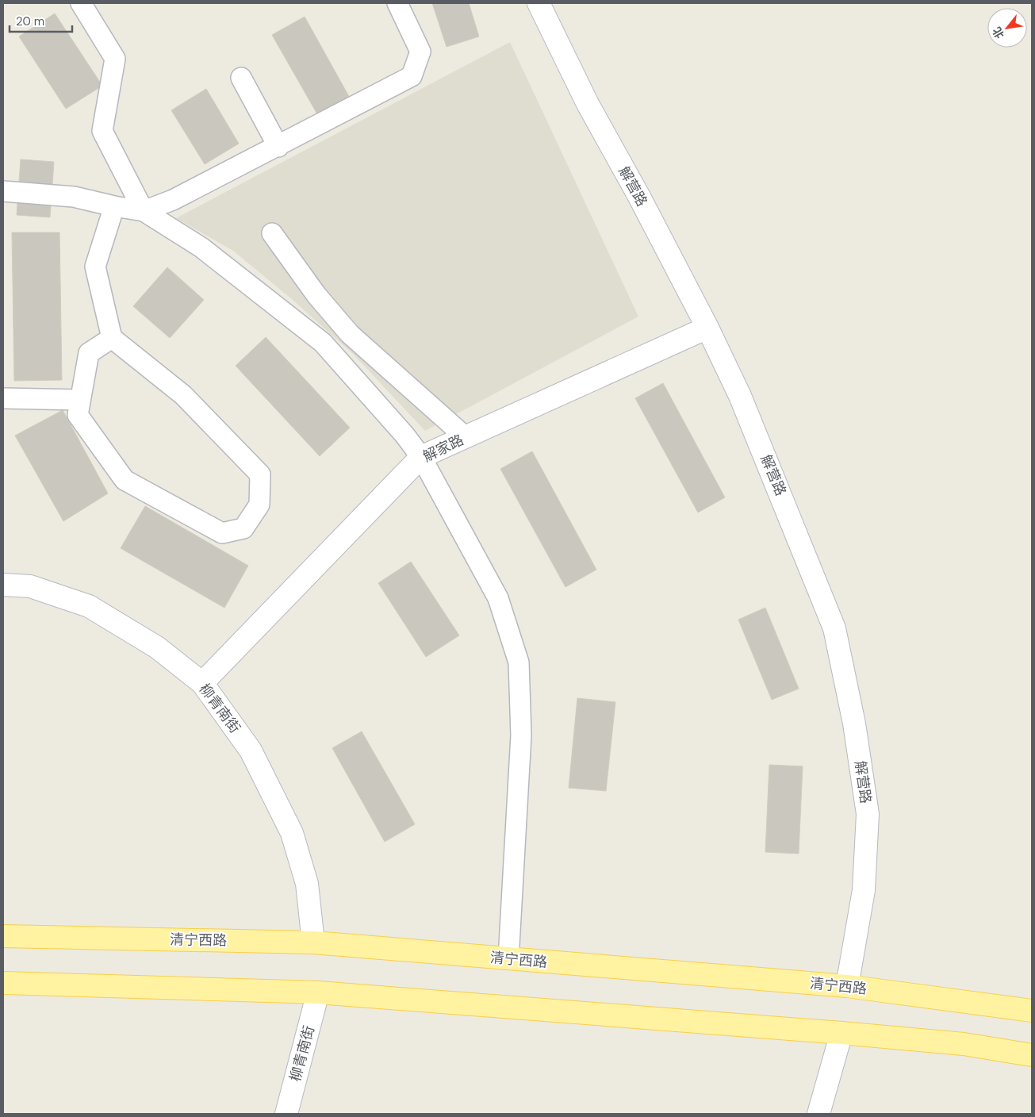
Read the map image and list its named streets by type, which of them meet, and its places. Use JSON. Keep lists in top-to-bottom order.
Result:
{
  "streets": {
    "main road": ["清宁西路"],
    "street": ["解营路", "解家路", "柳青南街"]
  },
  "crossings": [
    ["解营路", "解家路"],
    ["解营路", "清宁西路"],
    ["解家路", "柳青南街"],
    ["柳青南街", "清宁西路"]
  ],
  "scale_bar": "20 m",
  "north": "bottom left"
}
